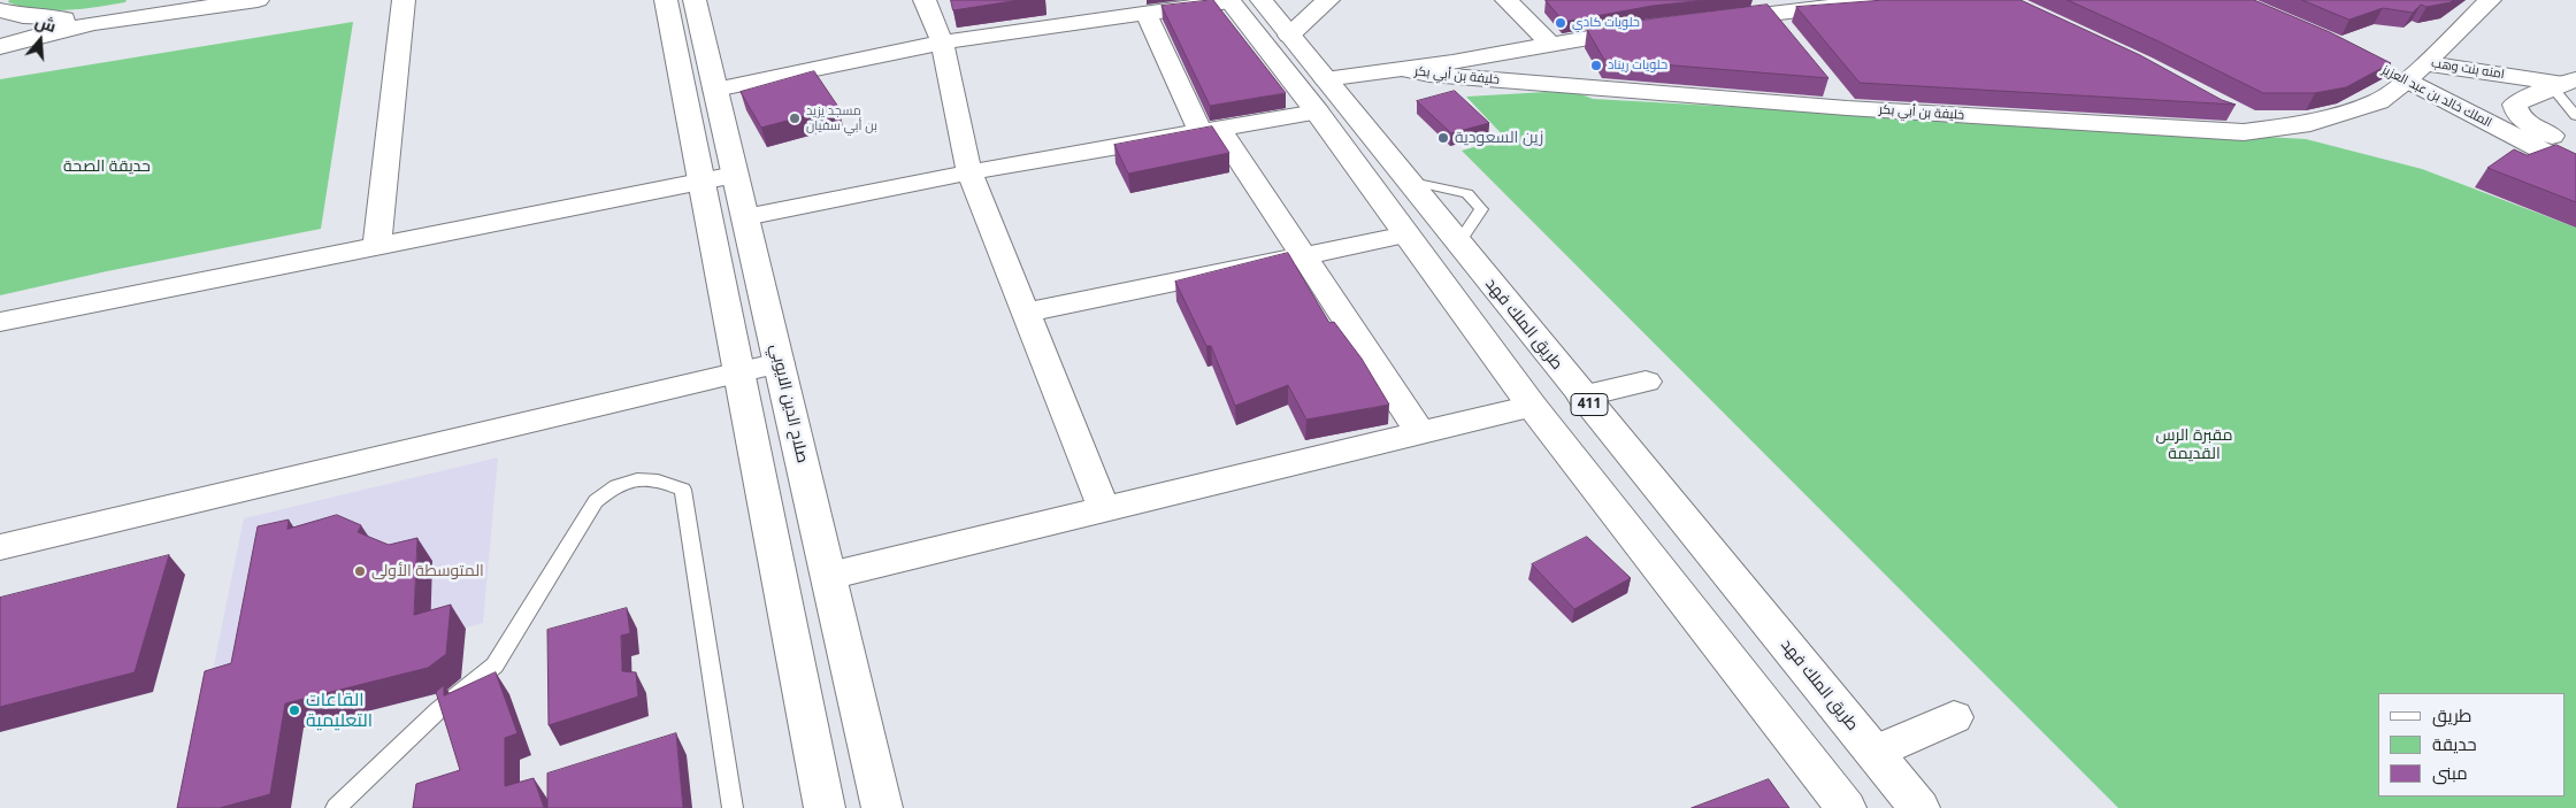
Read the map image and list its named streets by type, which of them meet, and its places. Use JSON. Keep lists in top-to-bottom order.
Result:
{
  "streets": {
    "street": [
      "امنه بنت وهب",
      "خليفة بن أبي بكر",
      "الملك خالد بن عبد العزيز",
      "طريق الملك فهد",
      "صلاح الدين الايوبي",
      "411"
    ]
  },
  "crossings": [
    ["امنه بنت وهب", "خليفة بن أبي بكر"],
    ["امنه بنت وهب", "الملك خالد بن عبد العزيز"],
    ["خليفة بن أبي بكر", "الملك خالد بن عبد العزيز"],
    ["خليفة بن أبي بكر", "طريق الملك فهد"]
  ],
  "parks": ["حديقة الصحة", "مقبرة الرس القديمة"],
  "places": [
    "حلويات كادي",
    "حلويات ريناد",
    "مسجد يزيد بن أبي سفيان",
    "زين السعودية",
    "المتوسطة الأولى",
    "القاعات التعليمية"
  ],
  "legend": ["طريق", "حديقة", "مبنى"],
  "north": "top"
}
